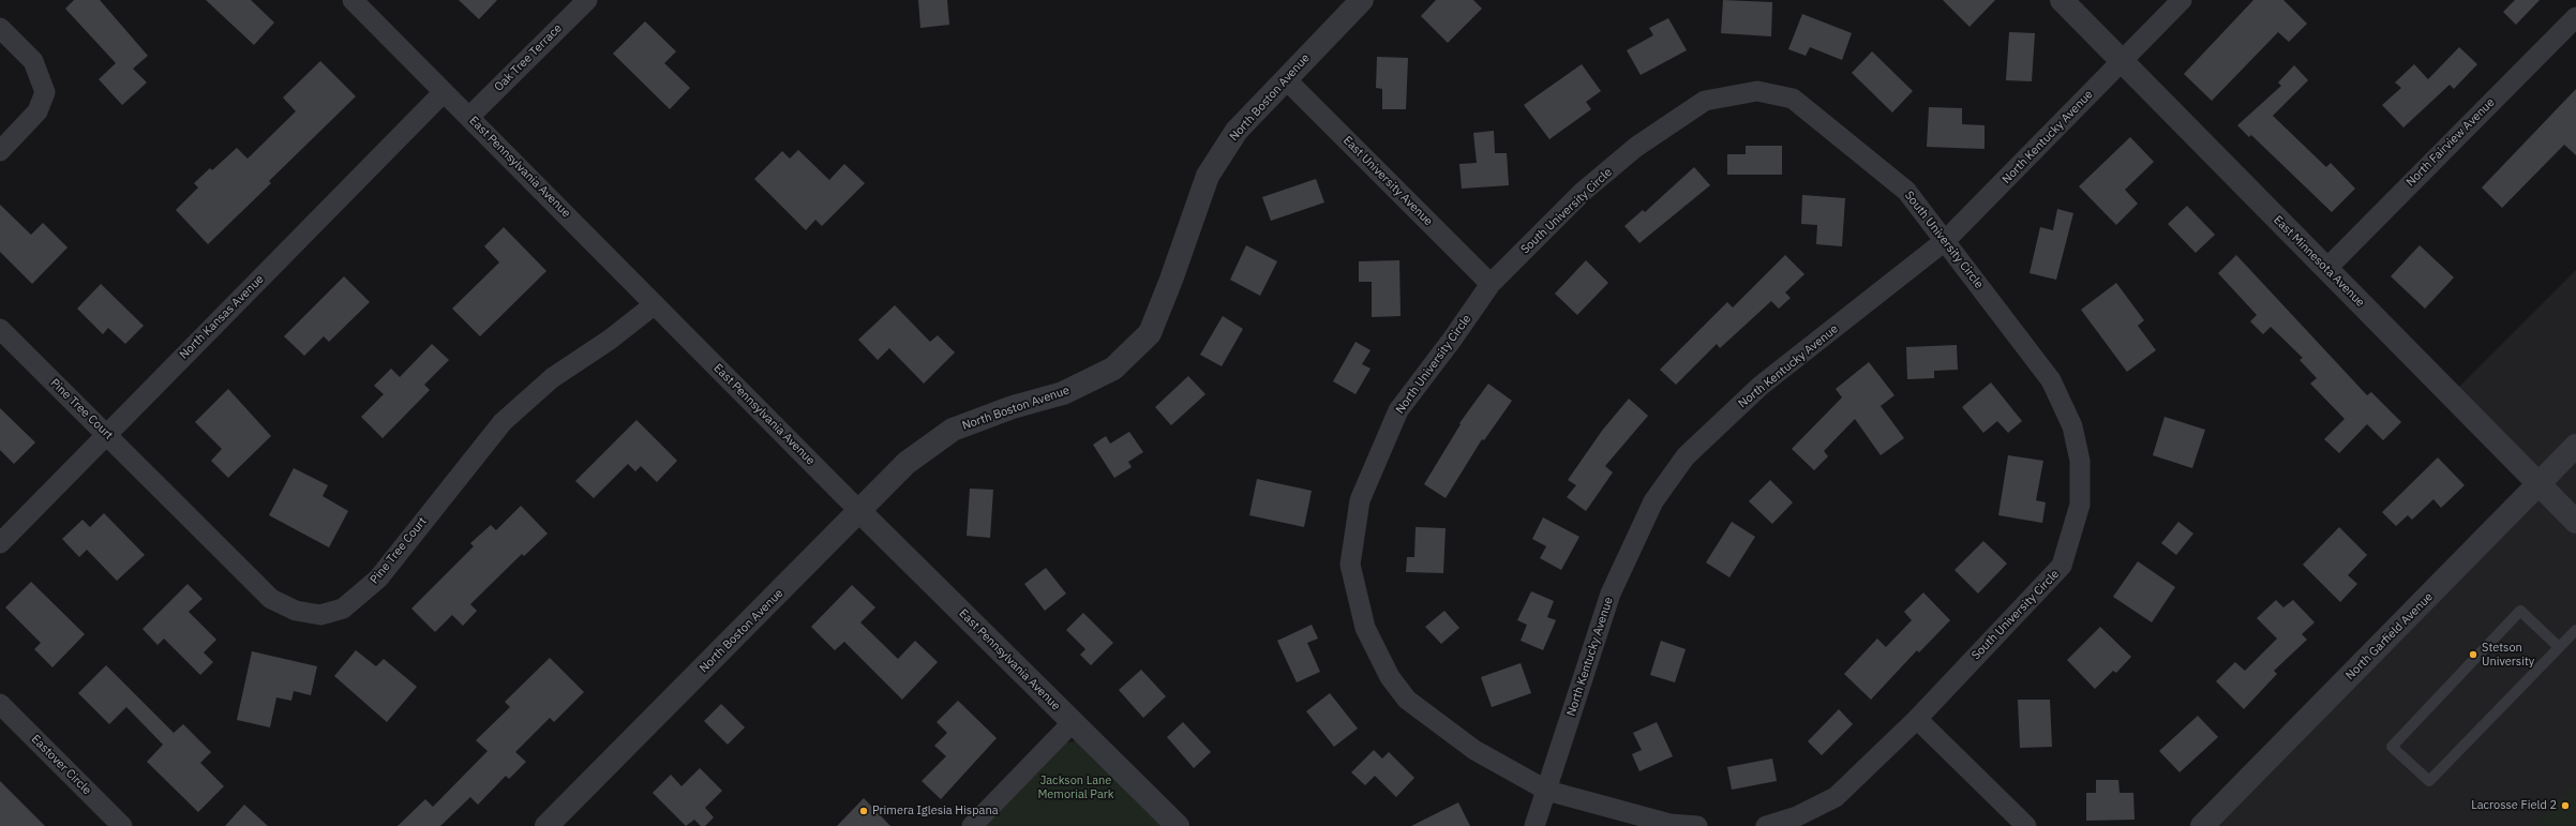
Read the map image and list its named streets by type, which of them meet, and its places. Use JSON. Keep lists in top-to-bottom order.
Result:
{
  "streets": {
    "street": [
      "Oak Tree Terrace",
      "North Boston Avenue",
      "North Kentucky Avenue",
      "North Fairview Avenue",
      "East Pennsylvania Avenue",
      "East University Avenue",
      "South University Circle",
      "East Minnesota Avenue",
      "North Kansas Avenue",
      "North University Circle",
      "Pine Tree Court",
      "North Garfield Avenue",
      "Eastover Circle"
    ]
  },
  "crossings": [
    ["Oak Tree Terrace", "East Pennsylvania Avenue"],
    ["North Boston Avenue", "East Pennsylvania Avenue"],
    ["North Boston Avenue", "East University Avenue"],
    ["North Kentucky Avenue", "South University Circle"],
    ["North Kentucky Avenue", "East Minnesota Avenue"],
    ["North Kentucky Avenue", "North University Circle"],
    ["North Fairview Avenue", "East Minnesota Avenue"],
    ["East Pennsylvania Avenue", "North Kansas Avenue"],
    ["East Pennsylvania Avenue", "Pine Tree Court"],
    ["East University Avenue", "South University Circle"],
    ["East University Avenue", "North University Circle"],
    ["South University Circle", "North University Circle"],
    ["East Minnesota Avenue", "North Garfield Avenue"],
    ["North Kansas Avenue", "Pine Tree Court"]
  ],
  "parks": ["Jackson Lane Memorial Park"],
  "places": ["Stetson University", "Lacrosse Field 2", "Primera Iglesia Hispana"]
}
